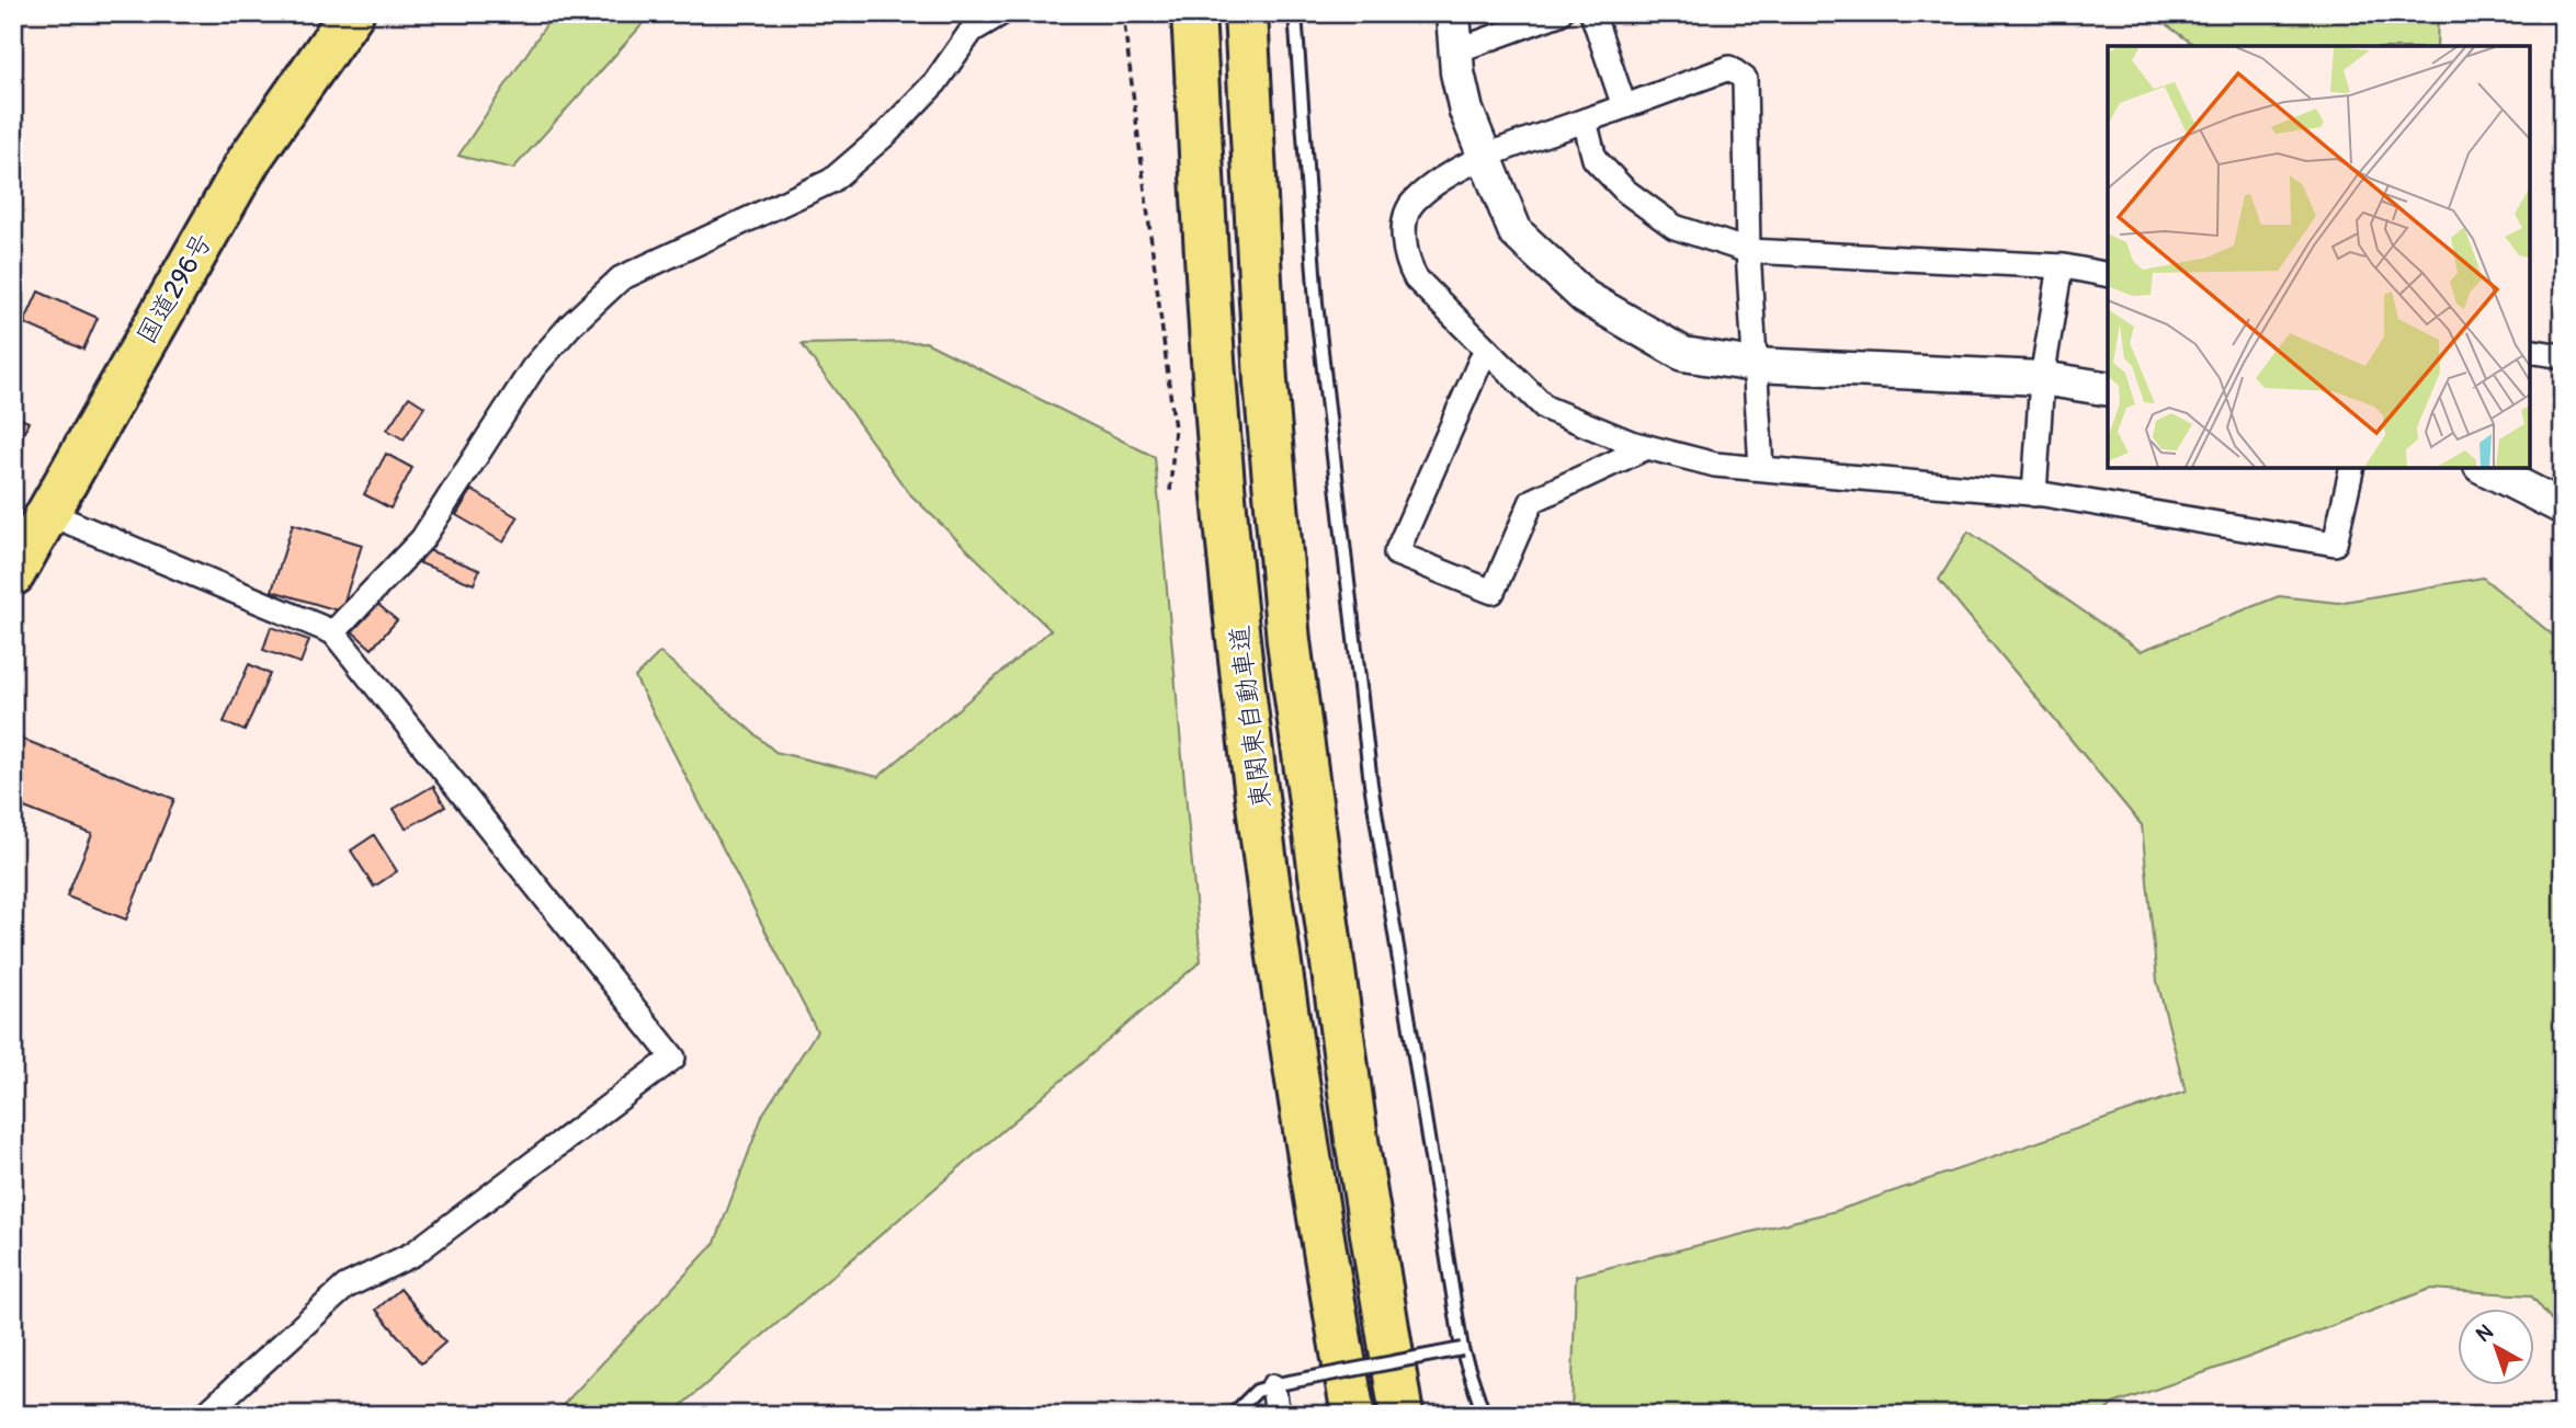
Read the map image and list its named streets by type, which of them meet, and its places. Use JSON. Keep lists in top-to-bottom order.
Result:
{
  "streets": {
    "highway": ["国道296号", "東関東自動車道"]
  },
  "north": "top left"
}
